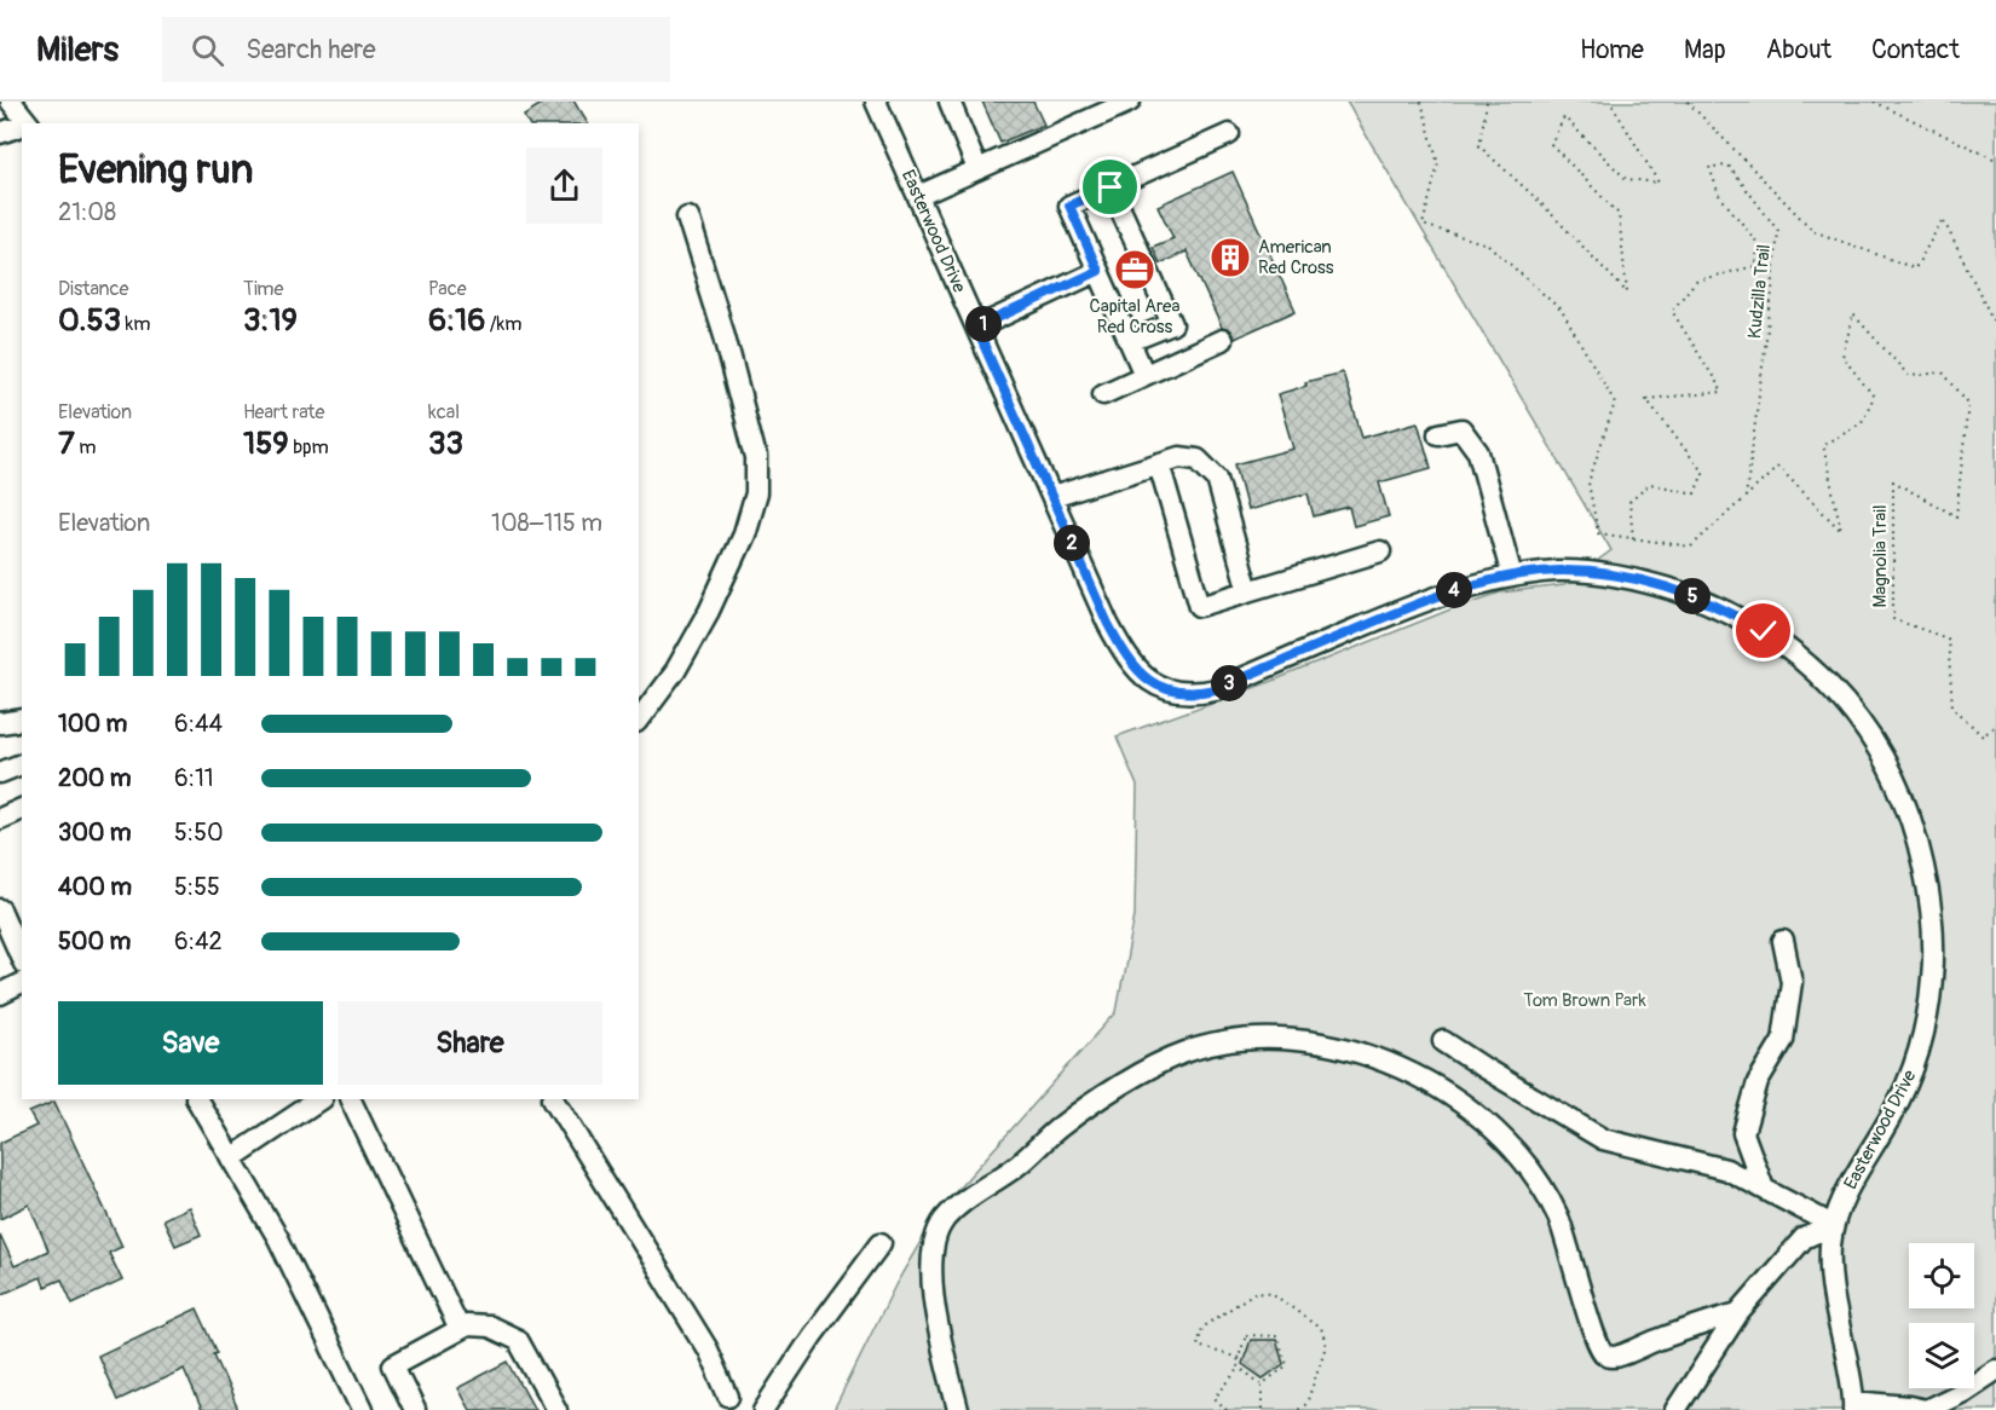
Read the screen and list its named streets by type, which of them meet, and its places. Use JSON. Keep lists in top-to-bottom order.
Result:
{
  "streets": {
    "street": ["Easterwood Drive"],
    "path": ["Kudzilla Trail", "Magnolia Trail"]
  },
  "crossings": [
    ["Kudzilla Trail", "Magnolia Trail"]
  ],
  "parks": ["Tom Brown Park"],
  "places": {
    "building": ["American Red Cross"],
    "office": ["Capital Area Red Cross"]
  },
  "page": {
    "header": "Milers",
    "search": "Search here",
    "nav": [
      "Home",
      "Map",
      "About",
      "Contact"
    ],
    "heading": ["Evening run", "21:08"],
    "stats": [
      ["Distance", "0.53 km"],
      ["Time", "3:19"],
      ["Pace", "6:16 /km"],
      ["Elevation", "7 m"],
      ["Heart rate", "159 bpm"],
      ["kcal", "33"]
    ],
    "pins": [
      "1",
      "2",
      "4",
      "5",
      "3"
    ],
    "chart": ["Elevation", "108–115 m"],
    "list": [
      {
        "name": "100 m",
        "note": "6:44"
      },
      {
        "name": "200 m",
        "note": "6:11"
      },
      {
        "name": "300 m",
        "note": "5:50"
      },
      {
        "name": "400 m",
        "note": "5:55"
      },
      {
        "name": "500 m",
        "note": "6:42"
      }
    ],
    "buttons": ["Save", "Share"]
  }
}
